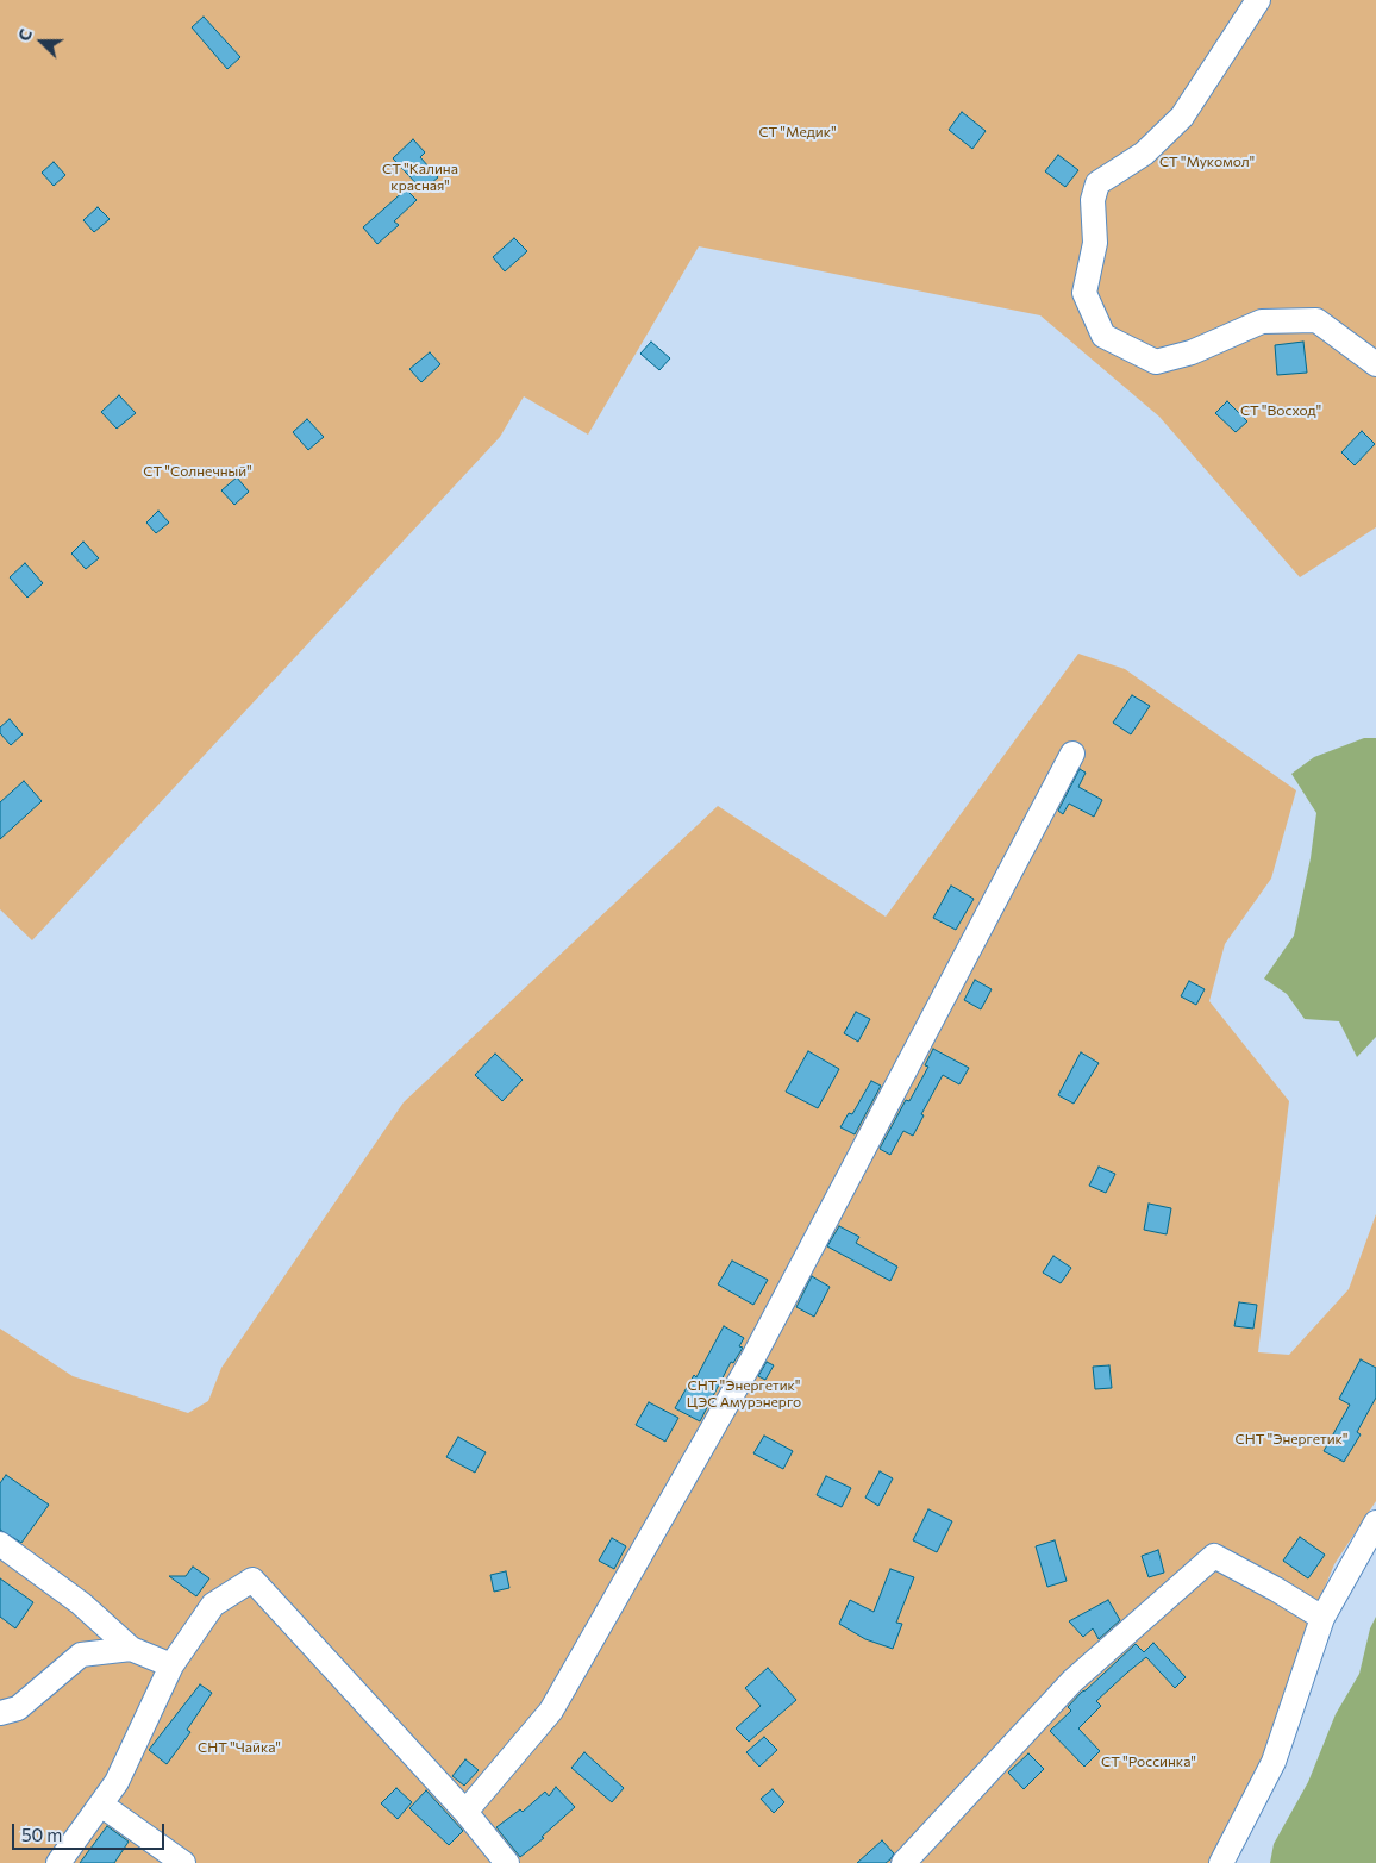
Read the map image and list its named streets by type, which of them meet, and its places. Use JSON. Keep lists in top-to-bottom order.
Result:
{
  "parks": [
    "СТ \"Медик\"",
    "СТ \"Мукомол\"",
    "СТ \"Калина красная\"",
    "СТ \"Восход\"",
    "СТ \"Солнечный\"",
    "СНТ \"Энергетик\" ЦЭС Амурэнерго",
    "СНТ \"Энергетик\"",
    "СНТ \"Чайка\"",
    "СТ \"Россинка\""
  ],
  "scale_bar": "50 m",
  "north": "left"
}
